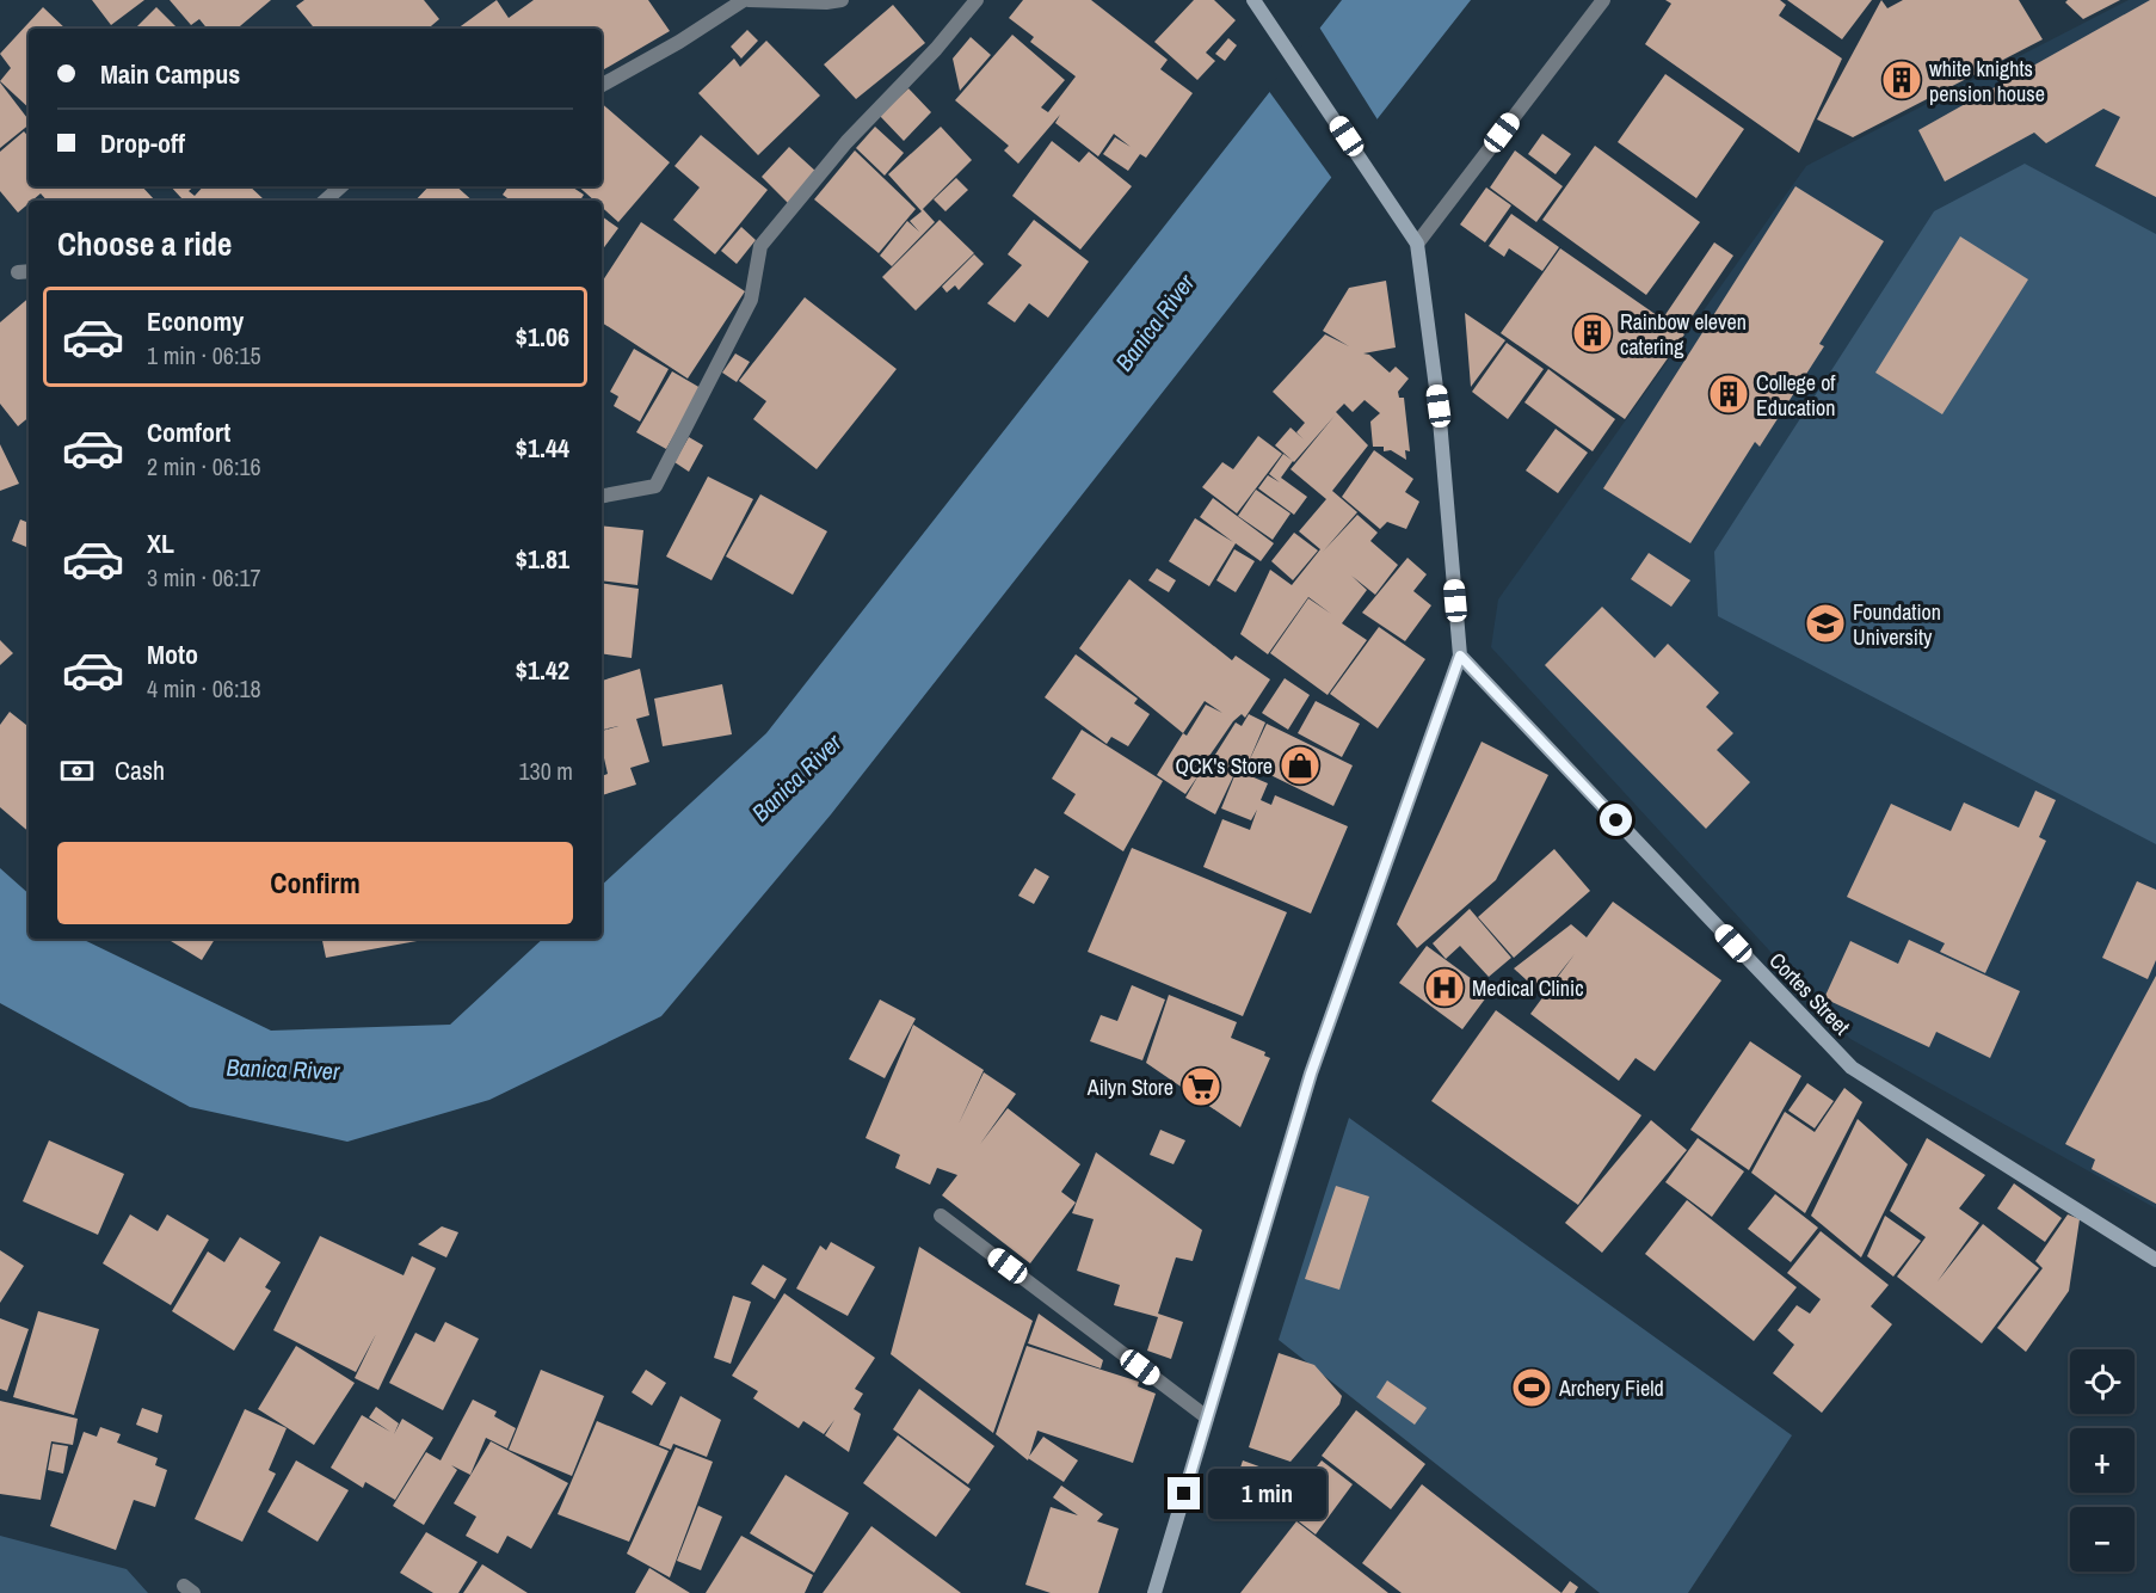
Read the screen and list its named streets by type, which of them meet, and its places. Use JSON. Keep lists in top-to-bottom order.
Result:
{
  "streets": {
    "street": ["Cortes Street"]
  },
  "water": ["Banica River"],
  "places": {
    "building": ["white knights pension house", "Rainbow eleven catering", "College of Education"],
    "school or university": ["Foundation University"],
    "shop": ["QCK's Store"],
    "hospital": ["Medical Clinic"],
    "supermarket": ["Ailyn Store"],
    "sports": ["Archery Field"]
  },
  "page": {
    "banner": ["Main Campus", "Drop-off"],
    "heading": "Choose a ride",
    "list": [
      {
        "name": "Economy",
        "note": "1 min · 06:15",
        "value": "$1.06"
      },
      {
        "name": "Comfort",
        "note": "2 min · 06:16",
        "value": "$1.44"
      },
      {
        "name": "XL",
        "note": "3 min · 06:17",
        "value": "$1.81"
      },
      {
        "name": "Moto",
        "note": "4 min · 06:18",
        "value": "$1.42"
      }
    ],
    "pay": ["Cash", "130 m"],
    "buttons": "Confirm",
    "map_buttons": ["+", "−"],
    "bubble": "1 min"
  }
}
